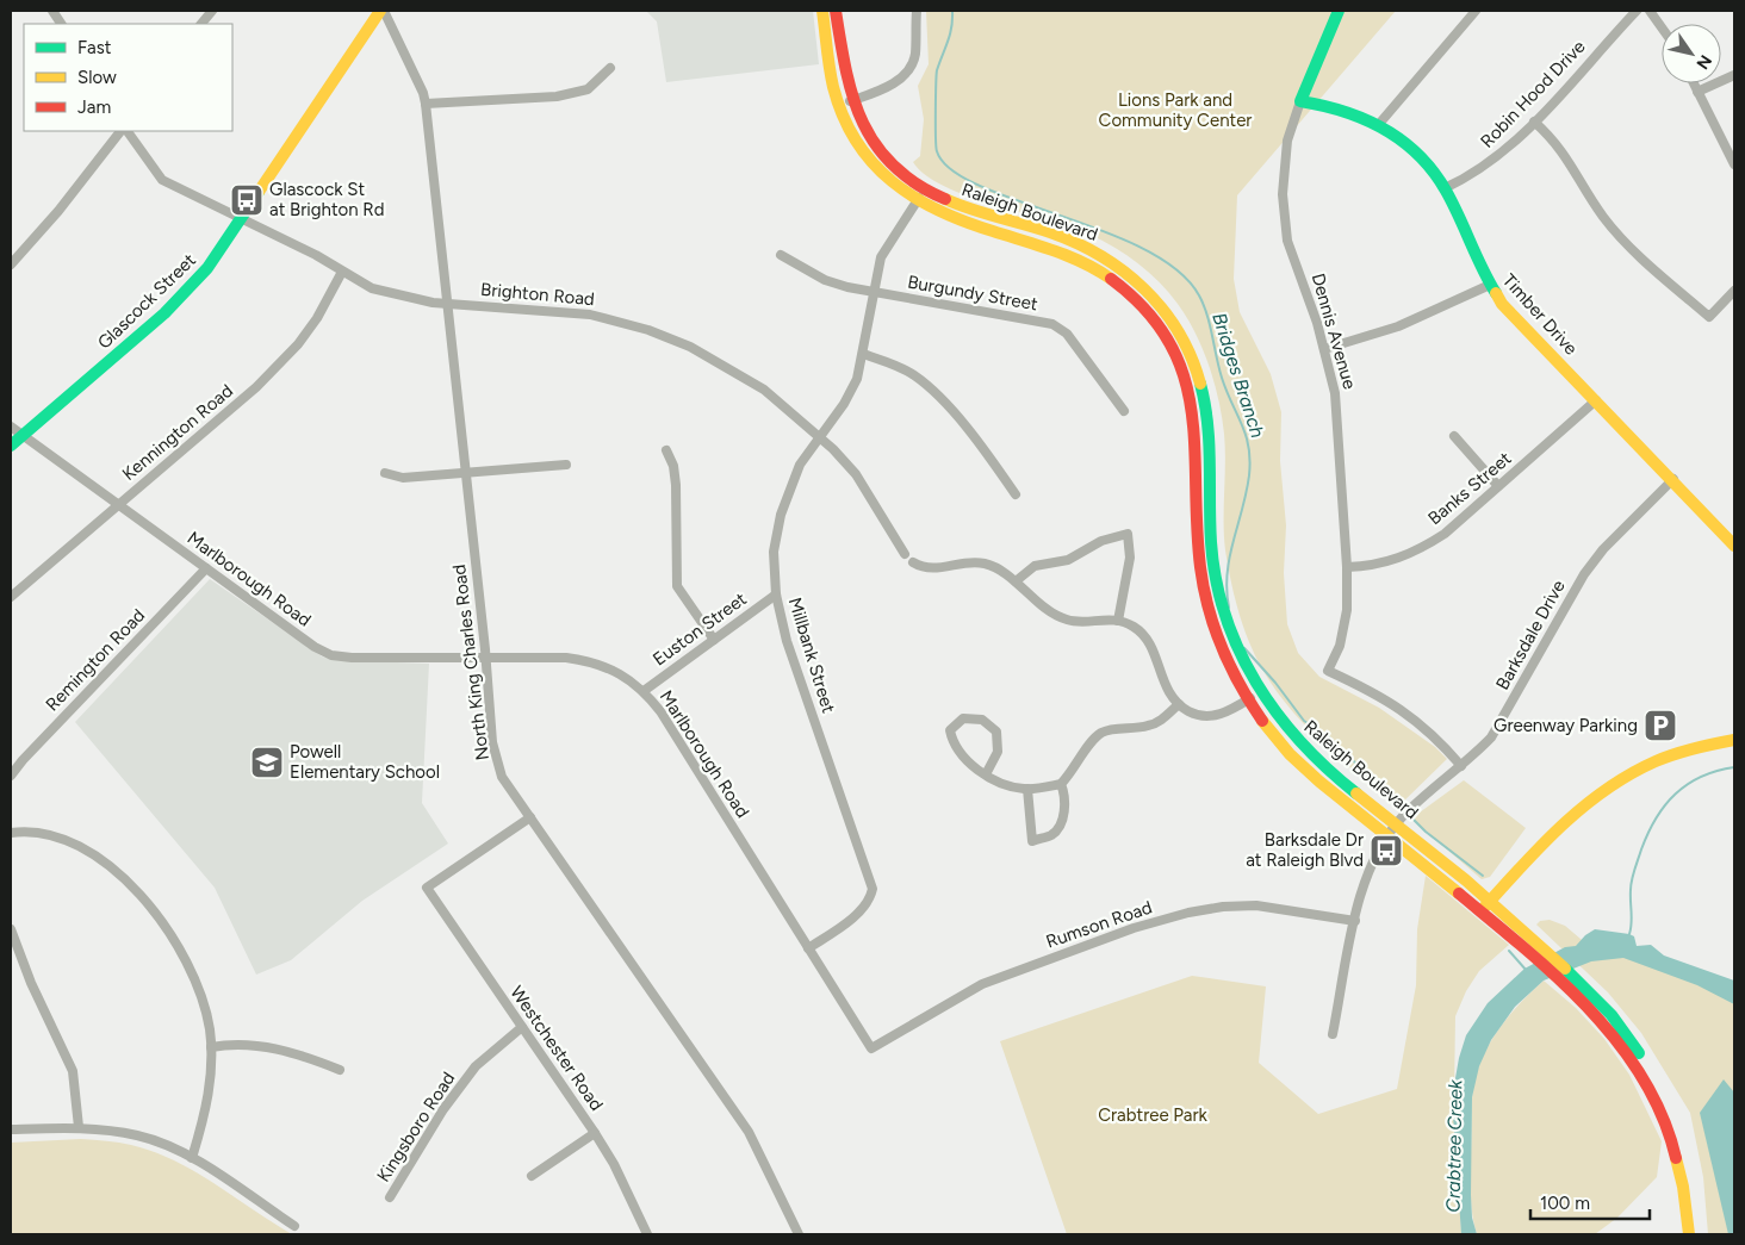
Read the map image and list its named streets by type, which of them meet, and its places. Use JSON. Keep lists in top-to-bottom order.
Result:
{
  "streets": {
    "main road": [
      "Raleigh Boulevard",
      "Glascock Street",
      "Timber Drive",
      "Dennis Avenue"
    ],
    "street": [
      "Robin Hood Drive",
      "Burgundy Street",
      "Brighton Road",
      "Kennington Road",
      "Banks Street",
      "Marlborough Road",
      "Euston Street",
      "Barksdale Drive",
      "Millbank Street",
      "Remington Road",
      "North King Charles Road",
      "Rumson Road",
      "Westchester Road",
      "Kingsboro Road"
    ]
  },
  "crossings": [
    ["Robin Hood Drive", "Timber Drive"],
    ["Raleigh Boulevard", "Barksdale Drive"],
    ["Raleigh Boulevard", "Millbank Street"],
    ["Burgundy Street", "Millbank Street"],
    ["Brighton Road", "Glascock Street"],
    ["Brighton Road", "Kennington Road"],
    ["Brighton Road", "Millbank Street"],
    ["Brighton Road", "North King Charles Road"],
    ["Glascock Street", "Marlborough Road"],
    ["Glascock Street", "North King Charles Road"],
    ["Timber Drive", "Dennis Avenue"],
    ["Timber Drive", "Banks Street"],
    ["Timber Drive", "Barksdale Drive"],
    ["Dennis Avenue", "Banks Street"],
    ["Dennis Avenue", "Barksdale Drive"],
    ["Kennington Road", "Marlborough Road"],
    ["Marlborough Road", "Euston Street"],
    ["Marlborough Road", "Millbank Street"],
    ["Marlborough Road", "Remington Road"],
    ["Marlborough Road", "North King Charles Road"],
    ["Marlborough Road", "Rumson Road"],
    ["Euston Street", "Millbank Street"],
    ["Barksdale Drive", "Rumson Road"],
    ["North King Charles Road", "Westchester Road"],
    ["Westchester Road", "Kingsboro Road"]
  ],
  "water": ["Bridges Branch", "Crabtree Creek"],
  "parks": ["Lions Park and Community Center", "Crabtree Park"],
  "places": {
    "bus stop": ["Glascock St at Brighton Rd", "Barksdale Dr at Raleigh Blvd"],
    "parking": ["Greenway Parking"],
    "school or university": ["Powell Elementary School"]
  },
  "legend": ["Fast", "Slow", "Jam"],
  "scale_bar": "100 m",
  "north": "bottom right"
}
